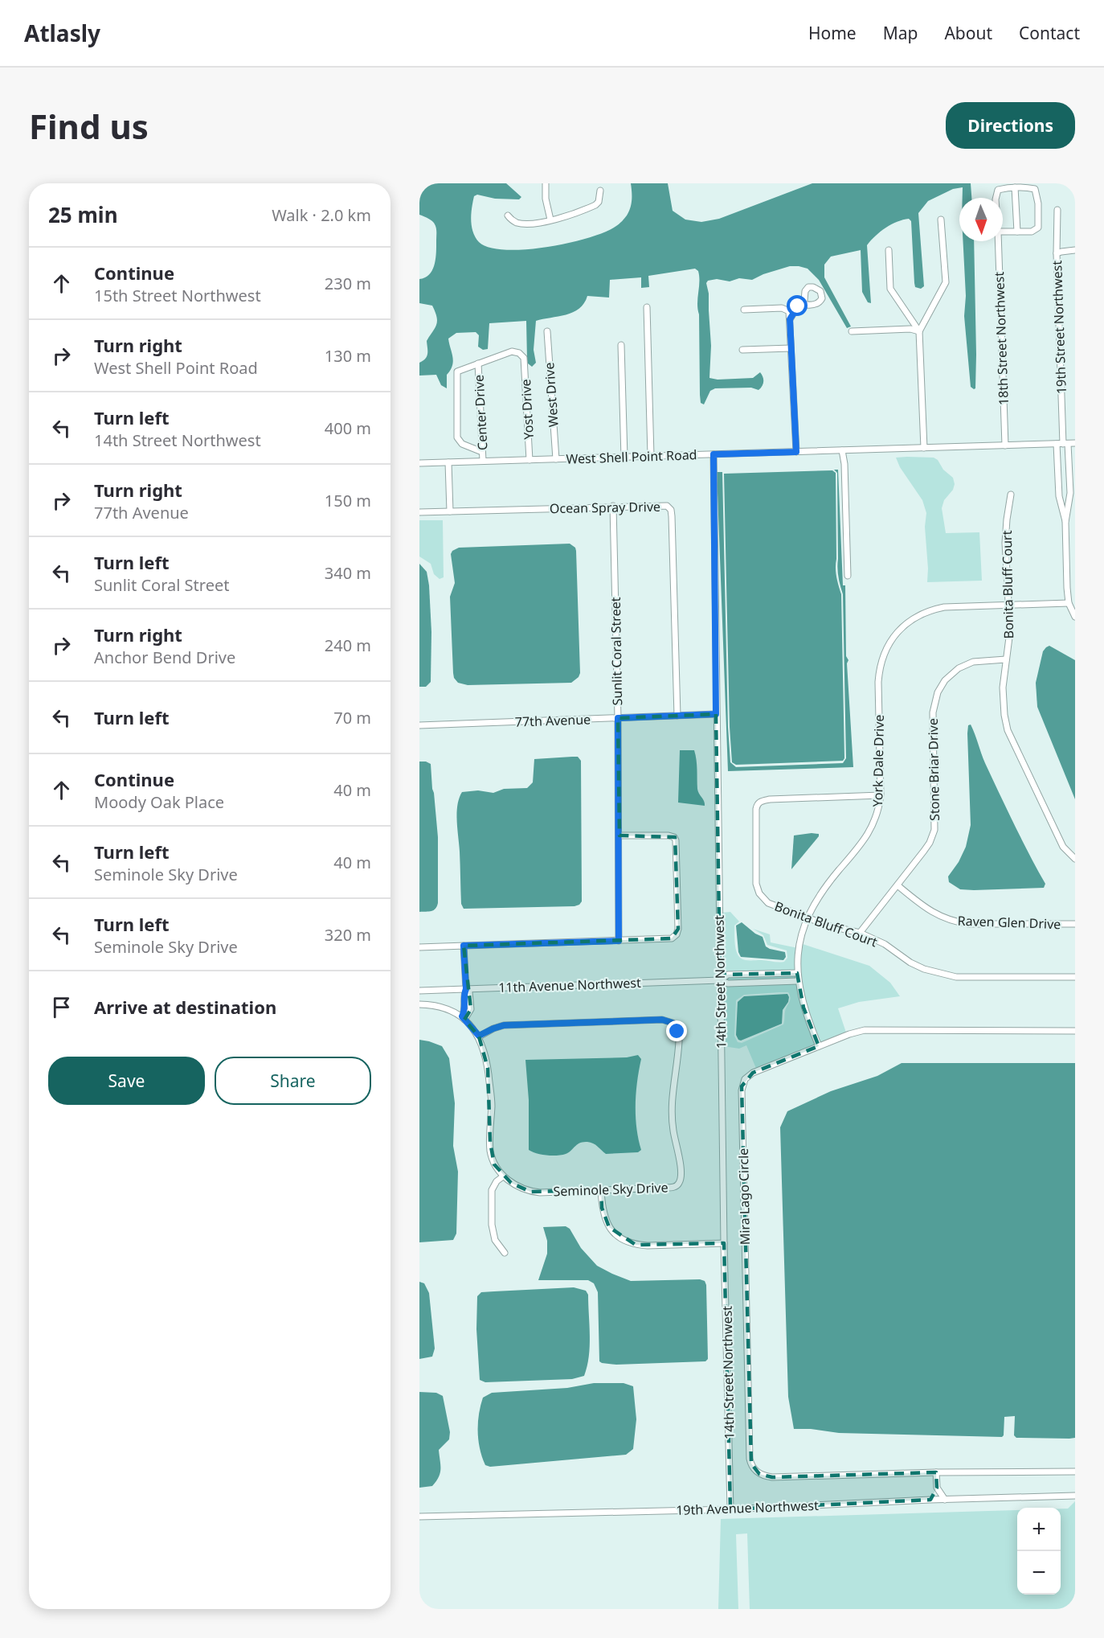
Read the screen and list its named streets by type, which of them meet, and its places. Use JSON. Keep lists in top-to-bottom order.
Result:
{
  "streets": {
    "street": [
      "19th Street Northwest",
      "18th Street Northwest",
      "West Drive",
      "Yost Drive",
      "Center Drive",
      "West Shell Point Road",
      "Ocean Spray Drive",
      "Bonita Bluff Court",
      "Sunlit Coral Street",
      "77th Avenue",
      "York Dale Drive",
      "Stone Briar Drive",
      "Raven Glen Drive",
      "14th Street Northwest",
      "11th Avenue Northwest",
      "Seminole Sky Drive",
      "Mira Lago Circle",
      "19th Avenue Northwest"
    ]
  },
  "crossings": [
    ["19th Street Northwest", "West Shell Point Road"],
    ["18th Street Northwest", "West Shell Point Road"],
    ["West Drive", "West Shell Point Road"],
    ["Yost Drive", "Center Drive"],
    ["Yost Drive", "West Shell Point Road"],
    ["Center Drive", "West Shell Point Road"],
    ["West Shell Point Road", "14th Street Northwest"],
    ["Ocean Spray Drive", "Sunlit Coral Street"],
    ["Ocean Spray Drive", "77th Avenue"],
    ["Bonita Bluff Court", "York Dale Drive"],
    ["Bonita Bluff Court", "Stone Briar Drive"],
    ["Sunlit Coral Street", "77th Avenue"],
    ["77th Avenue", "14th Street Northwest"],
    ["York Dale Drive", "11th Avenue Northwest"],
    ["York Dale Drive", "Mira Lago Circle"],
    ["Stone Briar Drive", "Raven Glen Drive"],
    ["14th Street Northwest", "11th Avenue Northwest"],
    ["14th Street Northwest", "19th Avenue Northwest"]
  ],
  "north": "bottom",
  "page": {
    "header": "Atlasly",
    "nav": [
      "Home",
      "Map",
      "About",
      "Contact"
    ],
    "buttons": [
      "Directions",
      ["Save", "Share"]
    ],
    "title": "Find us",
    "heading": ["25 min", "Walk · 2.0 km"],
    "list": [
      ["Continue", "15th Street Northwest", "230 m"],
      ["Turn right", "West Shell Point Road", "130 m"],
      ["Turn left", "14th Street Northwest", "400 m"],
      ["Turn right", "77th Avenue", "150 m"],
      ["Turn left", "Sunlit Coral Street", "340 m"],
      ["Turn right", "Anchor Bend Drive", "240 m"],
      ["Turn left", "70 m"],
      ["Continue", "Moody Oak Place", "40 m"],
      ["Turn left", "Seminole Sky Drive", "40 m"],
      ["Turn left", "Seminole Sky Drive", "320 m"],
      "Arrive at destination"
    ],
    "map_buttons": ["+", "−"]
  }
}
